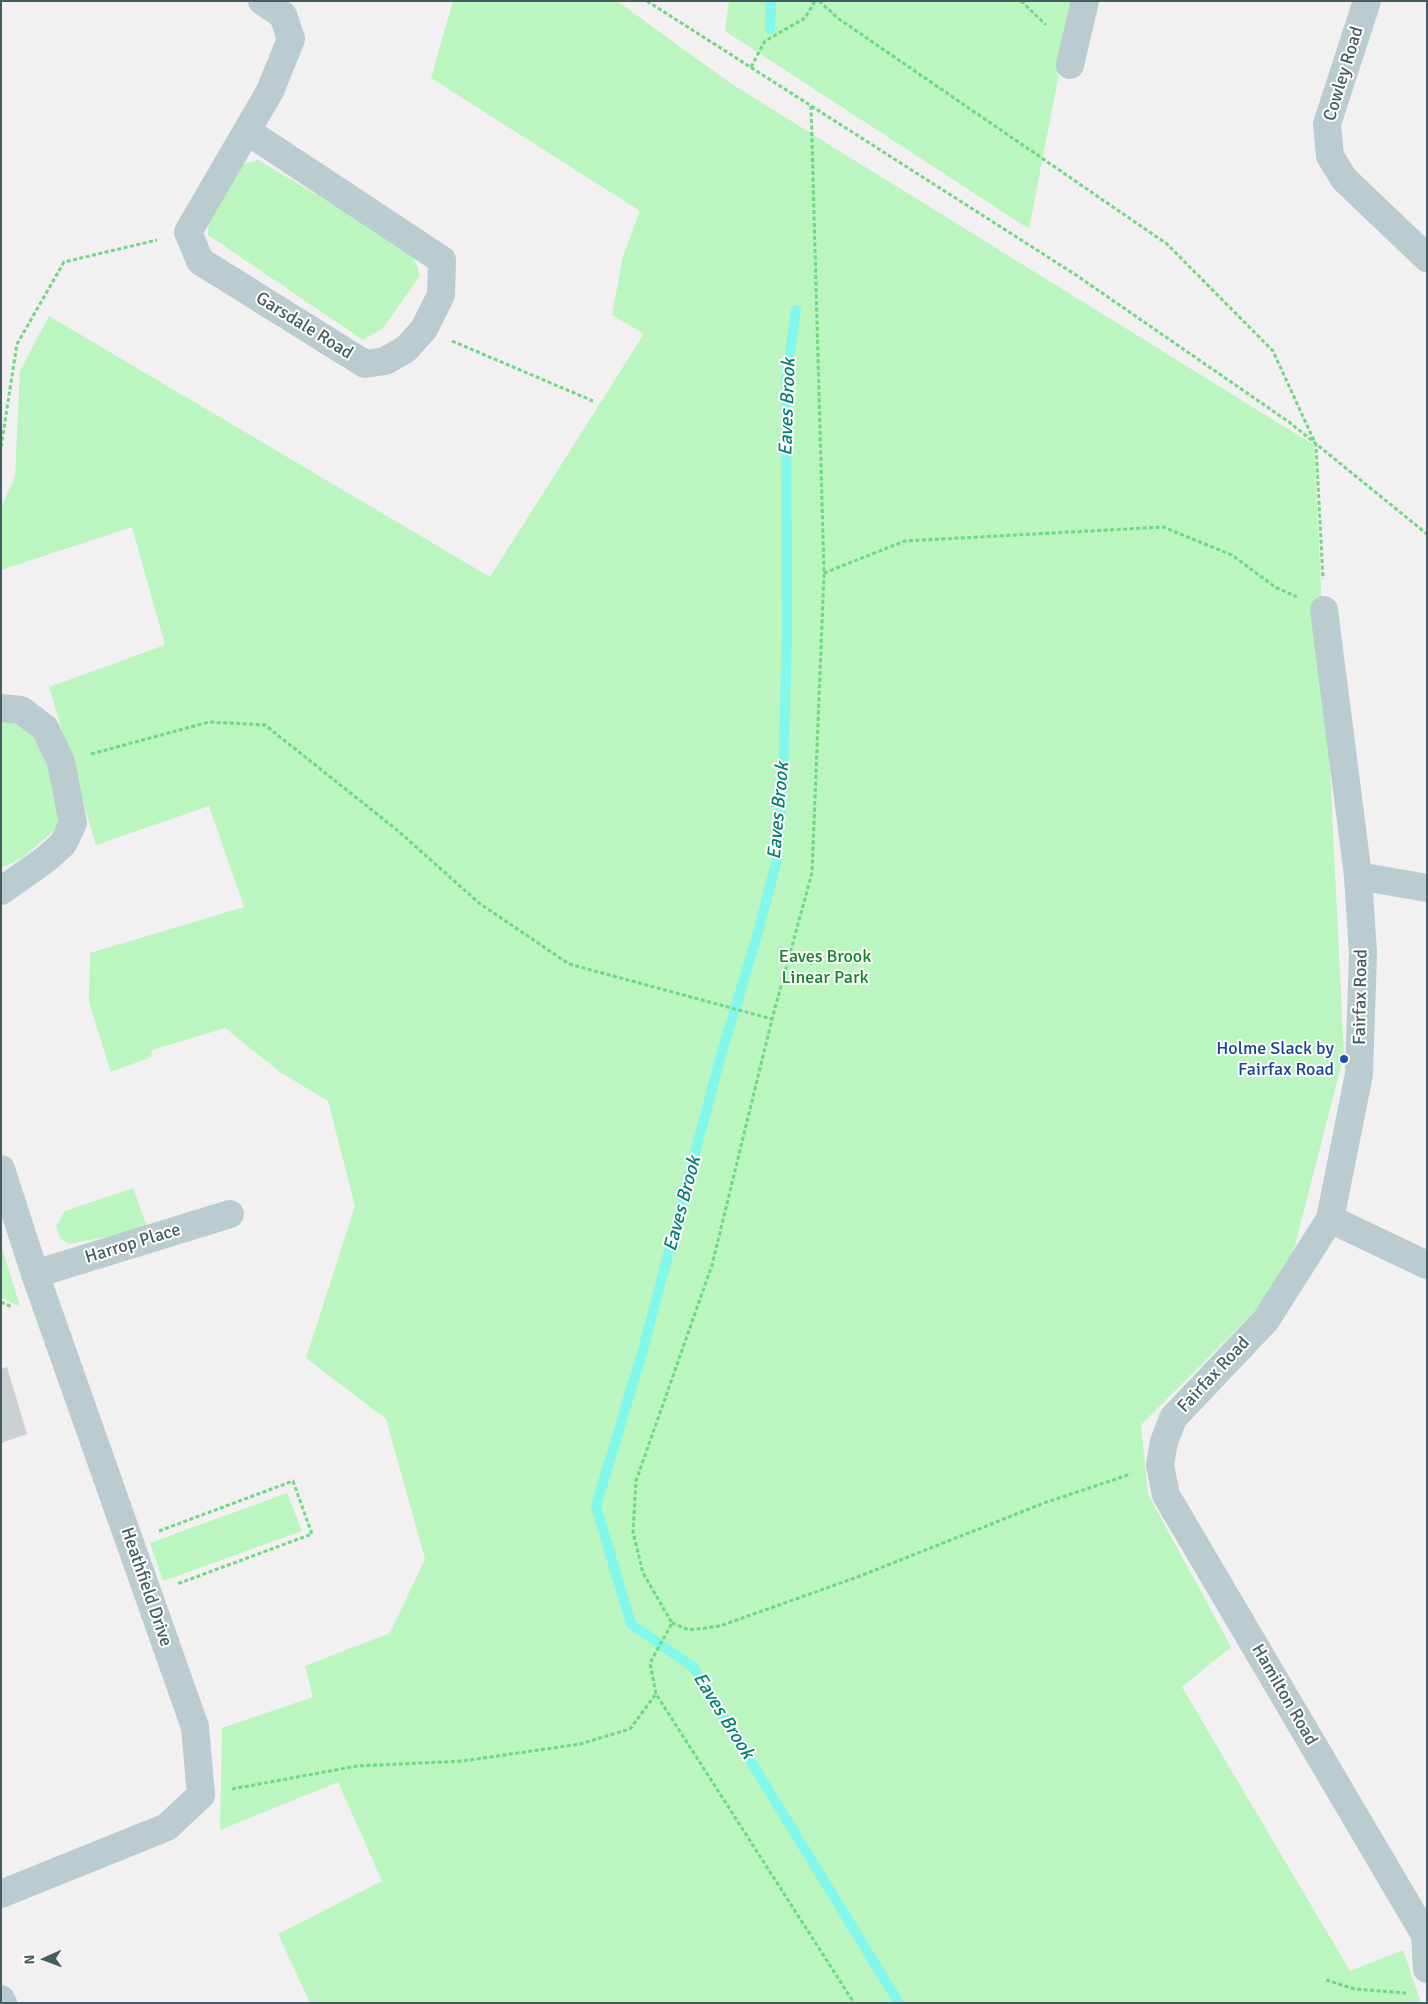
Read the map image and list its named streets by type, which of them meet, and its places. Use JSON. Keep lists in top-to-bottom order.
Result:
{
  "streets": {
    "street": [
      "Cowley Road",
      "Garsdale Road",
      "Fairfax Road",
      "Harrop Place",
      "Heathfield Drive",
      "Hamilton Road"
    ]
  },
  "crossings": [
    ["Fairfax Road", "Hamilton Road"],
    ["Harrop Place", "Heathfield Drive"]
  ],
  "water": ["Eaves Brook"],
  "parks": ["Eaves Brook Linear Park"],
  "places": ["Holme Slack by Fairfax Road"],
  "north": "left"
}
